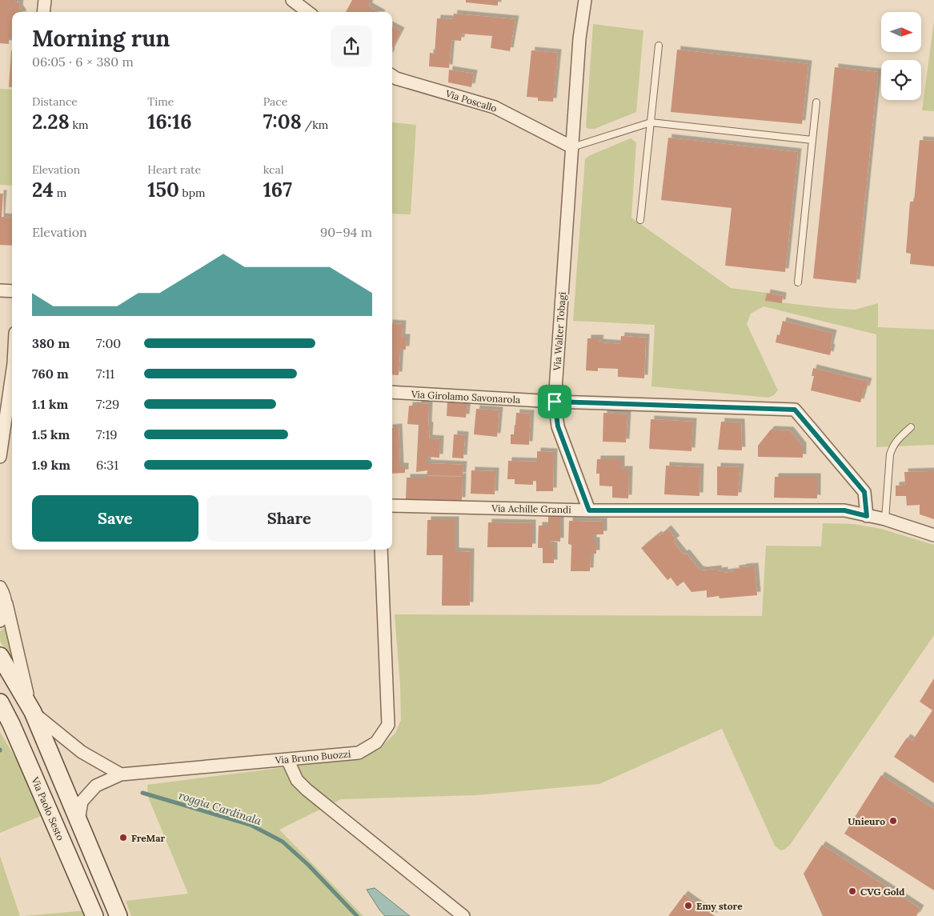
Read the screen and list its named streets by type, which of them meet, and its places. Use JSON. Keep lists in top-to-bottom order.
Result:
{
  "streets": {
    "street": [
      "Via Poscallo",
      "Via Walter Tobagi",
      "Via Girolamo Savonarola",
      "Via Achille Grandi",
      "Via Bruno Buozzi",
      "Via Paolo Sesto"
    ]
  },
  "crossings": [
    ["Via Poscallo", "Via Walter Tobagi"],
    ["Via Walter Tobagi", "Via Girolamo Savonarola"],
    ["Via Walter Tobagi", "Via Achille Grandi"],
    ["Via Girolamo Savonarola", "Via Achille Grandi"]
  ],
  "water": ["roggia Cardinala"],
  "places": [
    "Unieuro",
    "FreMar",
    "CVG Gold",
    "Emy store"
  ],
  "north": "right",
  "page": {
    "heading": ["Morning run", "06:05 · 6 × 380 m"],
    "stats": [
      ["Distance", "2.28 km"],
      ["Time", "16:16"],
      ["Pace", "7:08 /km"],
      ["Elevation", "24 m"],
      ["Heart rate", "150 bpm"],
      ["kcal", "167"]
    ],
    "chart": ["Elevation", "90–94 m"],
    "list": [
      {
        "name": "380 m",
        "note": "7:00"
      },
      {
        "name": "760 m",
        "note": "7:11"
      },
      {
        "name": "1.1 km",
        "note": "7:29"
      },
      {
        "name": "1.5 km",
        "note": "7:19"
      },
      {
        "name": "1.9 km",
        "note": "6:31"
      }
    ],
    "buttons": ["Save", "Share"]
  }
}
